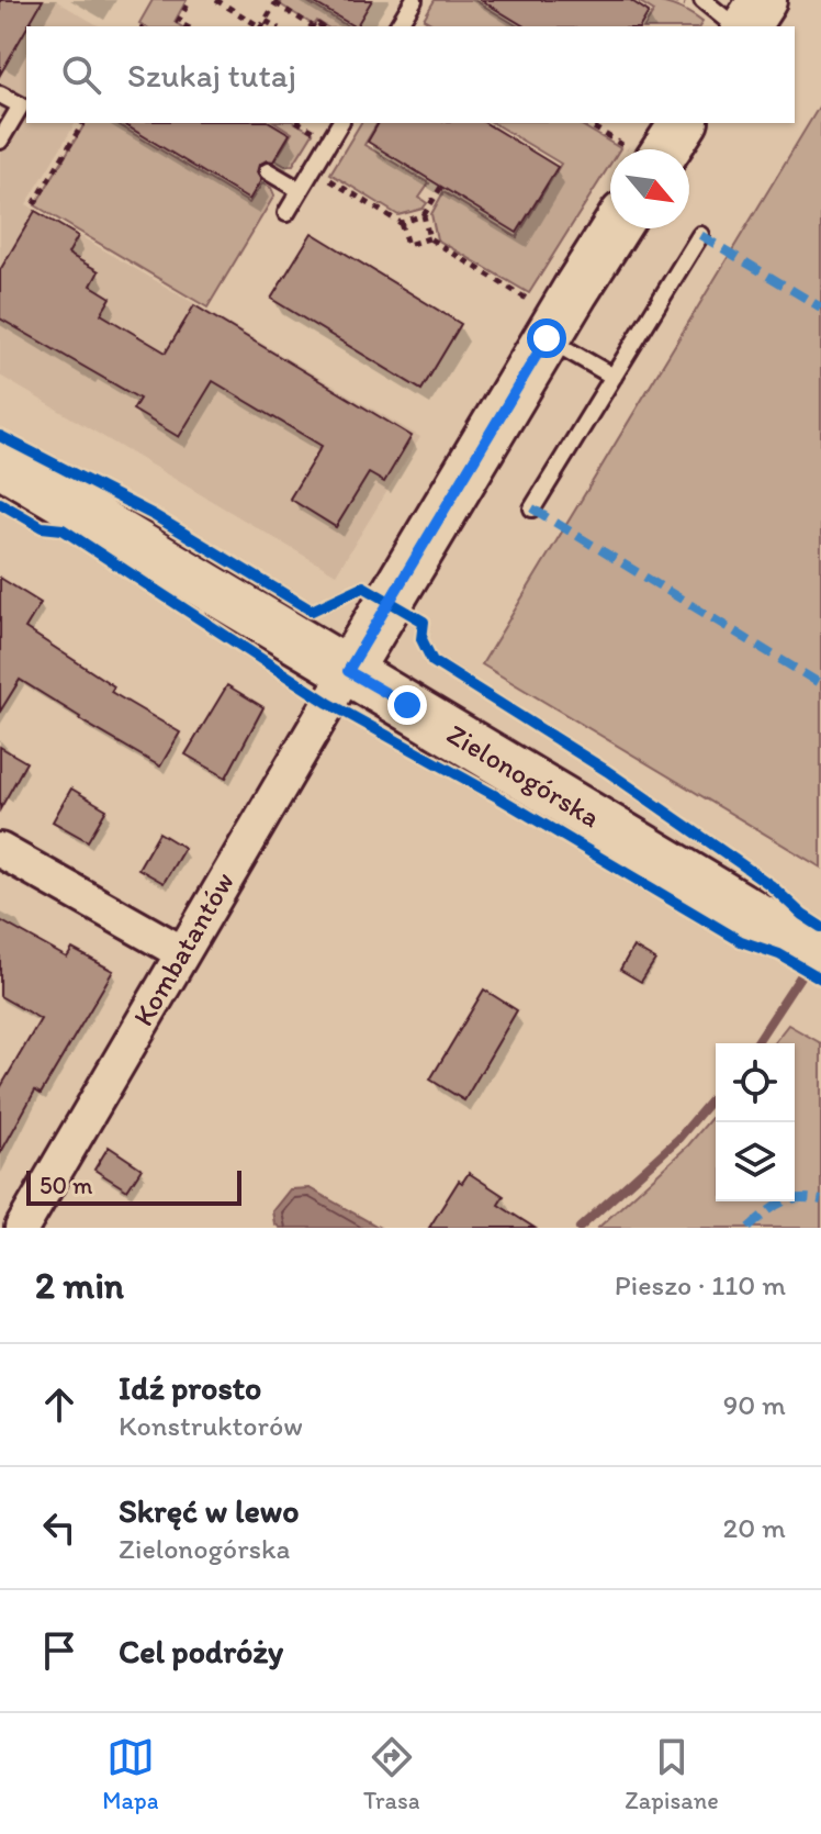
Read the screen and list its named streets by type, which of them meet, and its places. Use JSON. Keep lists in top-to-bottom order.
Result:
{
  "streets": {
    "street": ["Zielonogórska", "Kombatantów"]
  },
  "crossings": [
    ["Zielonogórska", "Kombatantów"]
  ],
  "scale_bar": "50 m",
  "north": "bottom right",
  "page": {
    "search": "Szukaj tutaj",
    "scale": "50 m",
    "heading": ["2 min", "Pieszo · 110 m"],
    "list": [
      ["Idź prosto", "Konstruktorów", "90 m"],
      ["Skręć w lewo", "Zielonogórska", "20 m"],
      "Cel podróży"
    ],
    "nav": ["Mapa", "Trasa", "Zapisane"]
  }
}
